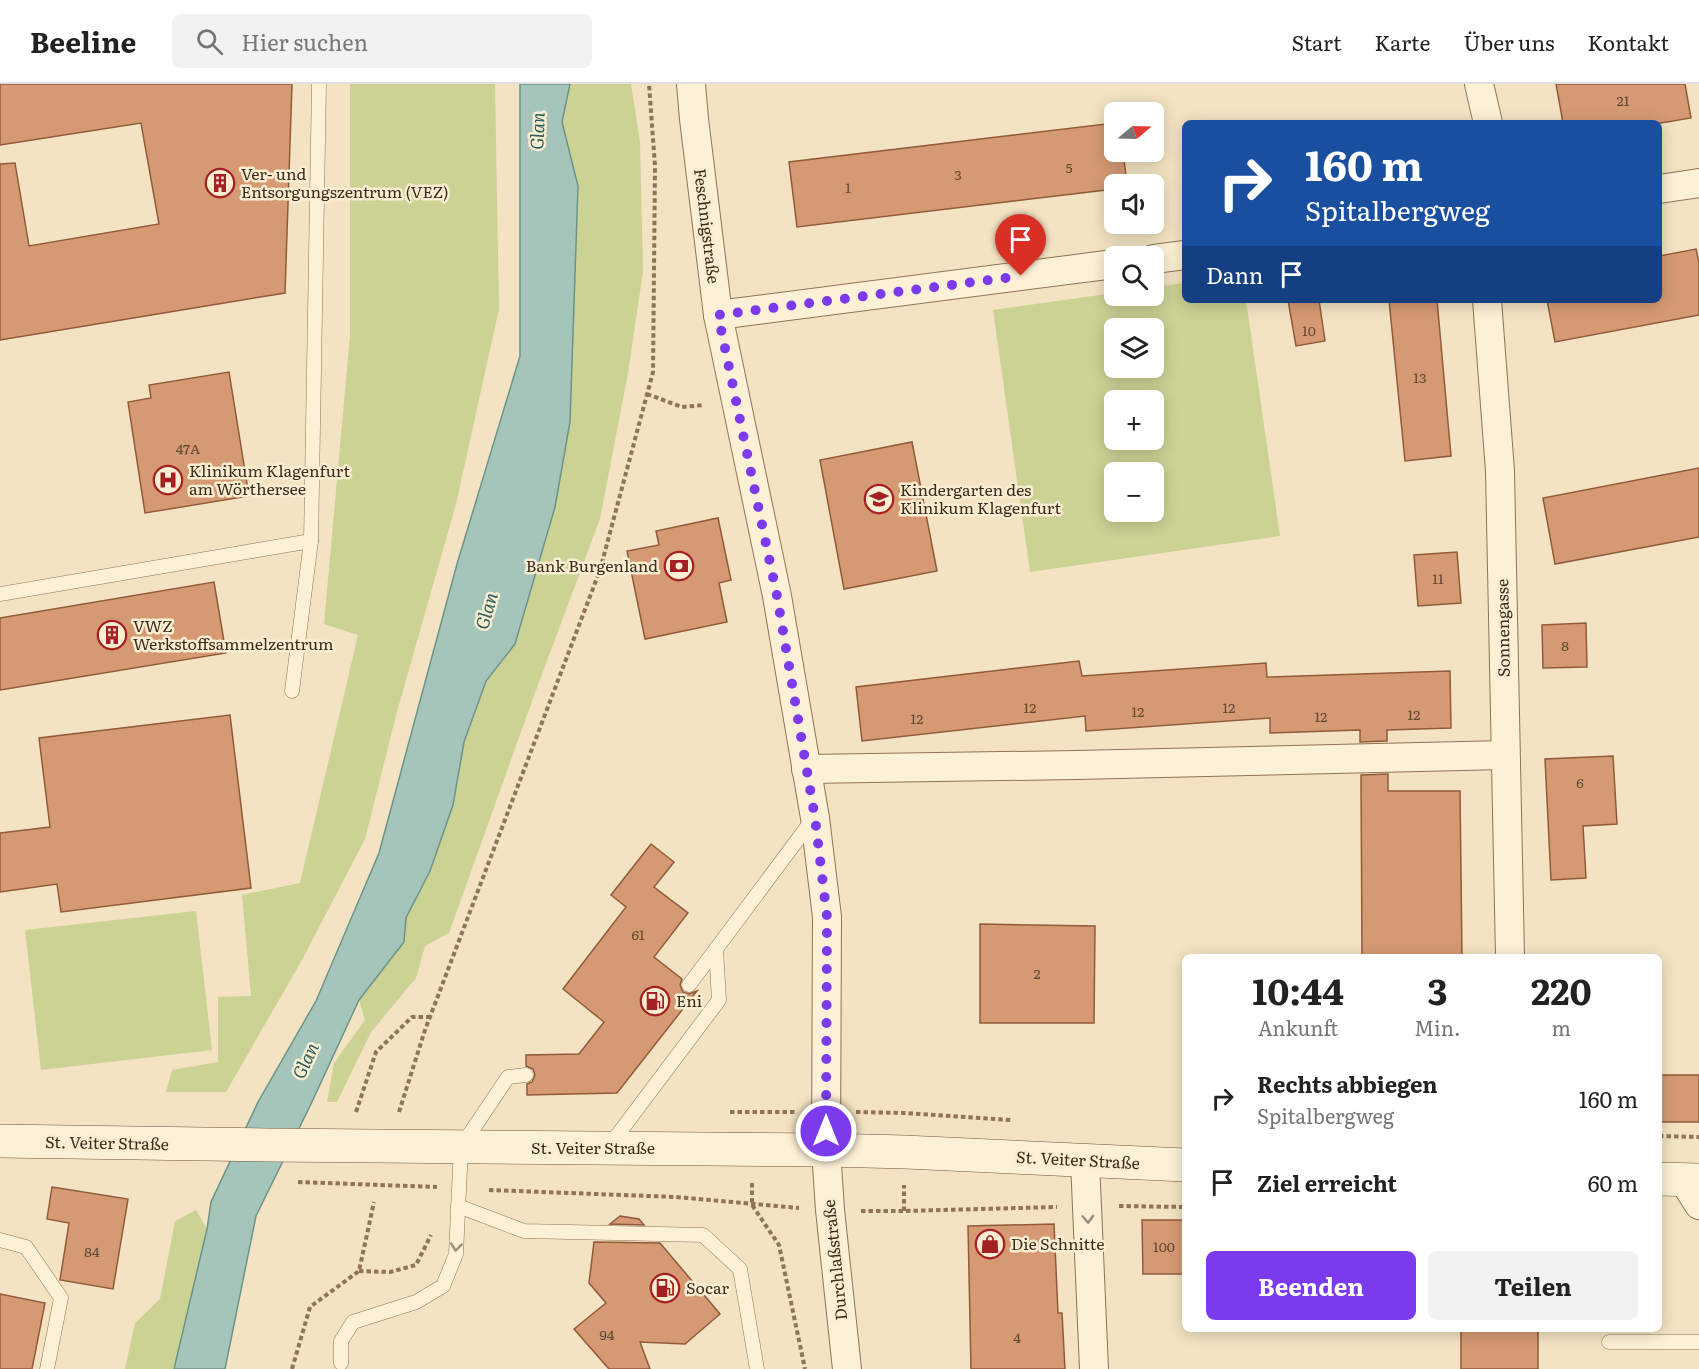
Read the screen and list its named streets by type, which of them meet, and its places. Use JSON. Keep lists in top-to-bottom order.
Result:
{
  "streets": {
    "main road": ["St. Veiter Straße"],
    "street": ["Feschnigstraße", "Sonnengasse", "Durchlaßstraße"]
  },
  "crossings": [
    ["Feschnigstraße", "St. Veiter Straße"],
    ["Feschnigstraße", "Durchlaßstraße"],
    ["St. Veiter Straße", "Durchlaßstraße"]
  ],
  "water": ["Glan"],
  "places": {
    "building": ["Ver- und Entsorgungszentrum (VEZ)", "VWZ Werkstoffsammelzentrum"],
    "hospital": ["Klinikum Klagenfurt am Wörthersee"],
    "school or university": ["Kindergarten des Klinikum Klagenfurt"],
    "bank": ["Bank Burgenland"],
    "fuel station": ["Eni", "Socar"],
    "shop": ["Die Schnitte"]
  },
  "house_numbers": [
    "21",
    "5",
    "3",
    "1",
    "10",
    "13",
    "47A",
    "11",
    "8",
    "12",
    "12",
    "12",
    "12",
    "12",
    "12",
    "6",
    "61",
    "2",
    "100",
    "84",
    "94",
    "4"
  ],
  "north": "right",
  "page": {
    "header": "Beeline",
    "search": "Hier suchen",
    "nav": [
      "Start",
      "Karte",
      "Über uns",
      "Kontakt"
    ],
    "map_buttons": ["+", "−"],
    "turn": ["160 m", "Spitalbergweg"],
    "then": "Dann",
    "eta": [
      "10:44",
      "Ankunft",
      "3",
      "Min.",
      "220",
      "m"
    ],
    "list": [
      {
        "name": "Rechts abbiegen",
        "note": "Spitalbergweg",
        "value": "160 m"
      },
      {
        "name": "Ziel erreicht",
        "value": "60 m"
      }
    ],
    "buttons": ["Beenden", "Teilen"]
  }
}
